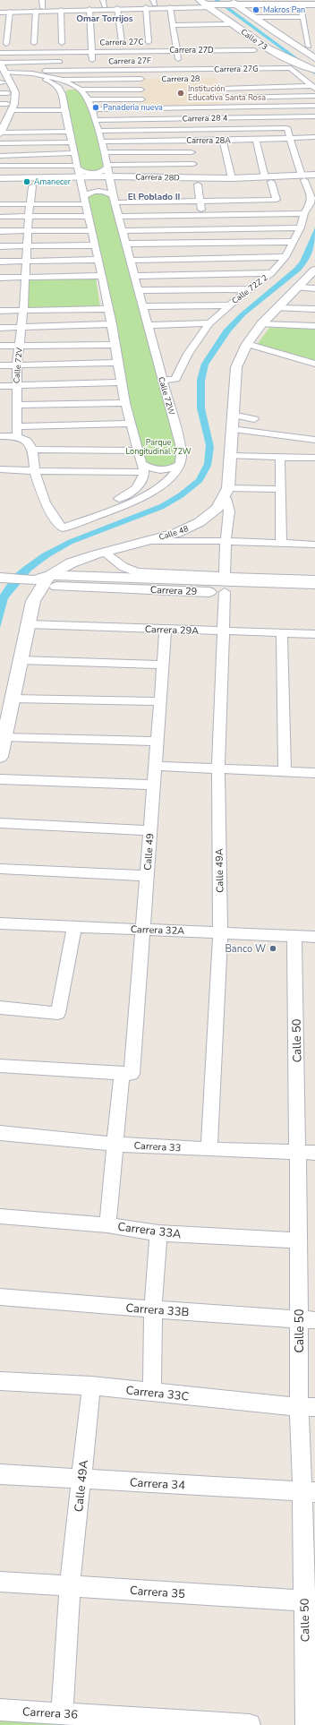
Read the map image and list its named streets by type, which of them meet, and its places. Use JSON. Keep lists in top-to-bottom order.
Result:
{
  "streets": {
    "main road": ["Calle 73"],
    "street": [
      "Carrera 27C",
      "Carrera 27D",
      "Carrera 27F",
      "Carrera 27G",
      "Carrera 28 4",
      "Carrera 28A",
      "Carrera 28D",
      "Calle 72Z 2",
      "Calle 72V",
      "Calle 72W",
      "Calle 48",
      "Carrera 29",
      "Carrera 29A",
      "Calle 49",
      "Calle 49A",
      "Carrera 32A",
      "Calle 50",
      "Carrera 33",
      "Carrera 33A",
      "Carrera 33B",
      "Carrera 33C",
      "Carrera 34",
      "Carrera 35",
      "Carrera 36"
    ]
  },
  "crossings": [
    ["Carrera 27G", "Calle 72W"],
    ["Carrera 28 4", "Calle 72W"],
    ["Carrera 28A", "Calle 72Z 2"],
    ["Carrera 28A", "Calle 72W"],
    ["Carrera 28D", "Calle 72Z 2"],
    ["Carrera 28D", "Calle 72V"],
    ["Carrera 28D", "Calle 72W"],
    ["Calle 72Z 2", "Calle 72W"],
    ["Calle 48", "Carrera 29"],
    ["Calle 48", "Carrera 29A"],
    ["Carrera 29", "Calle 49A"],
    ["Carrera 29A", "Calle 49"],
    ["Carrera 29A", "Calle 49A"],
    ["Calle 49", "Carrera 32A"],
    ["Calle 49", "Carrera 33"],
    ["Calle 49", "Carrera 33A"],
    ["Calle 49A", "Carrera 32A"],
    ["Calle 49A", "Carrera 33"],
    ["Calle 49A", "Carrera 33C"],
    ["Calle 49A", "Carrera 34"],
    ["Calle 49A", "Carrera 35"],
    ["Calle 49A", "Carrera 36"],
    ["Carrera 32A", "Calle 50"],
    ["Calle 50", "Carrera 33"],
    ["Calle 50", "Carrera 33A"],
    ["Calle 50", "Carrera 33B"],
    ["Calle 50", "Carrera 33C"],
    ["Calle 50", "Carrera 34"],
    ["Calle 50", "Carrera 35"]
  ],
  "districts": ["Omar Torrijos", "El Poblado II"],
  "parks": ["Parque Longitudinal 72W"],
  "places": [
    "Makros Pan",
    "Institución Educativa Santa Rosa",
    "Panaderia nueva",
    "Amanecer",
    "Banco W"
  ]
}
